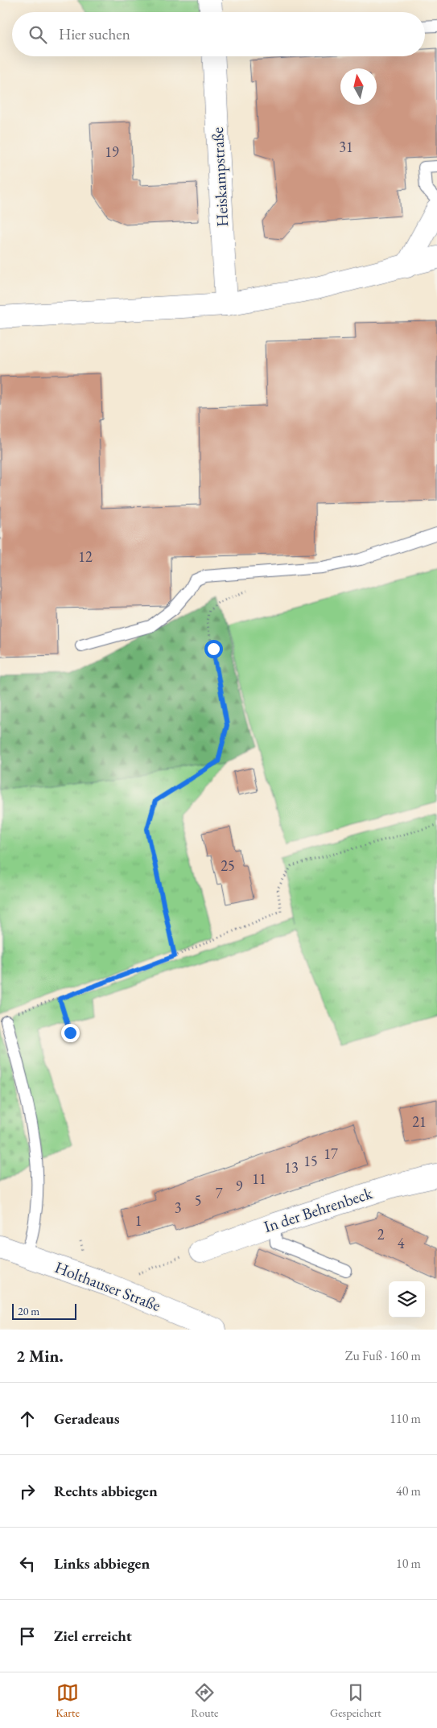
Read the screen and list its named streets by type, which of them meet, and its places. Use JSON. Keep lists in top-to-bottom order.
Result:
{
  "streets": {
    "street": ["Heiskampstraße", "In der Behrenbeck", "Holthauser Straße"]
  },
  "house_numbers": [
    "31",
    "19",
    "12",
    "25",
    "21",
    "17",
    "15",
    "13",
    "11",
    "9",
    "7",
    "5",
    "3",
    "1",
    "2",
    "4"
  ],
  "scale_bar": "20 m",
  "north": "top",
  "page": {
    "search": "Hier suchen",
    "scale": "20 m",
    "heading": ["2 Min.", "Zu Fuß · 160 m"],
    "list": [
      ["Geradeaus", "110 m"],
      ["Rechts abbiegen", "40 m"],
      ["Links abbiegen", "10 m"],
      "Ziel erreicht"
    ],
    "nav": ["Karte", "Route", "Gespeichert"]
  }
}
